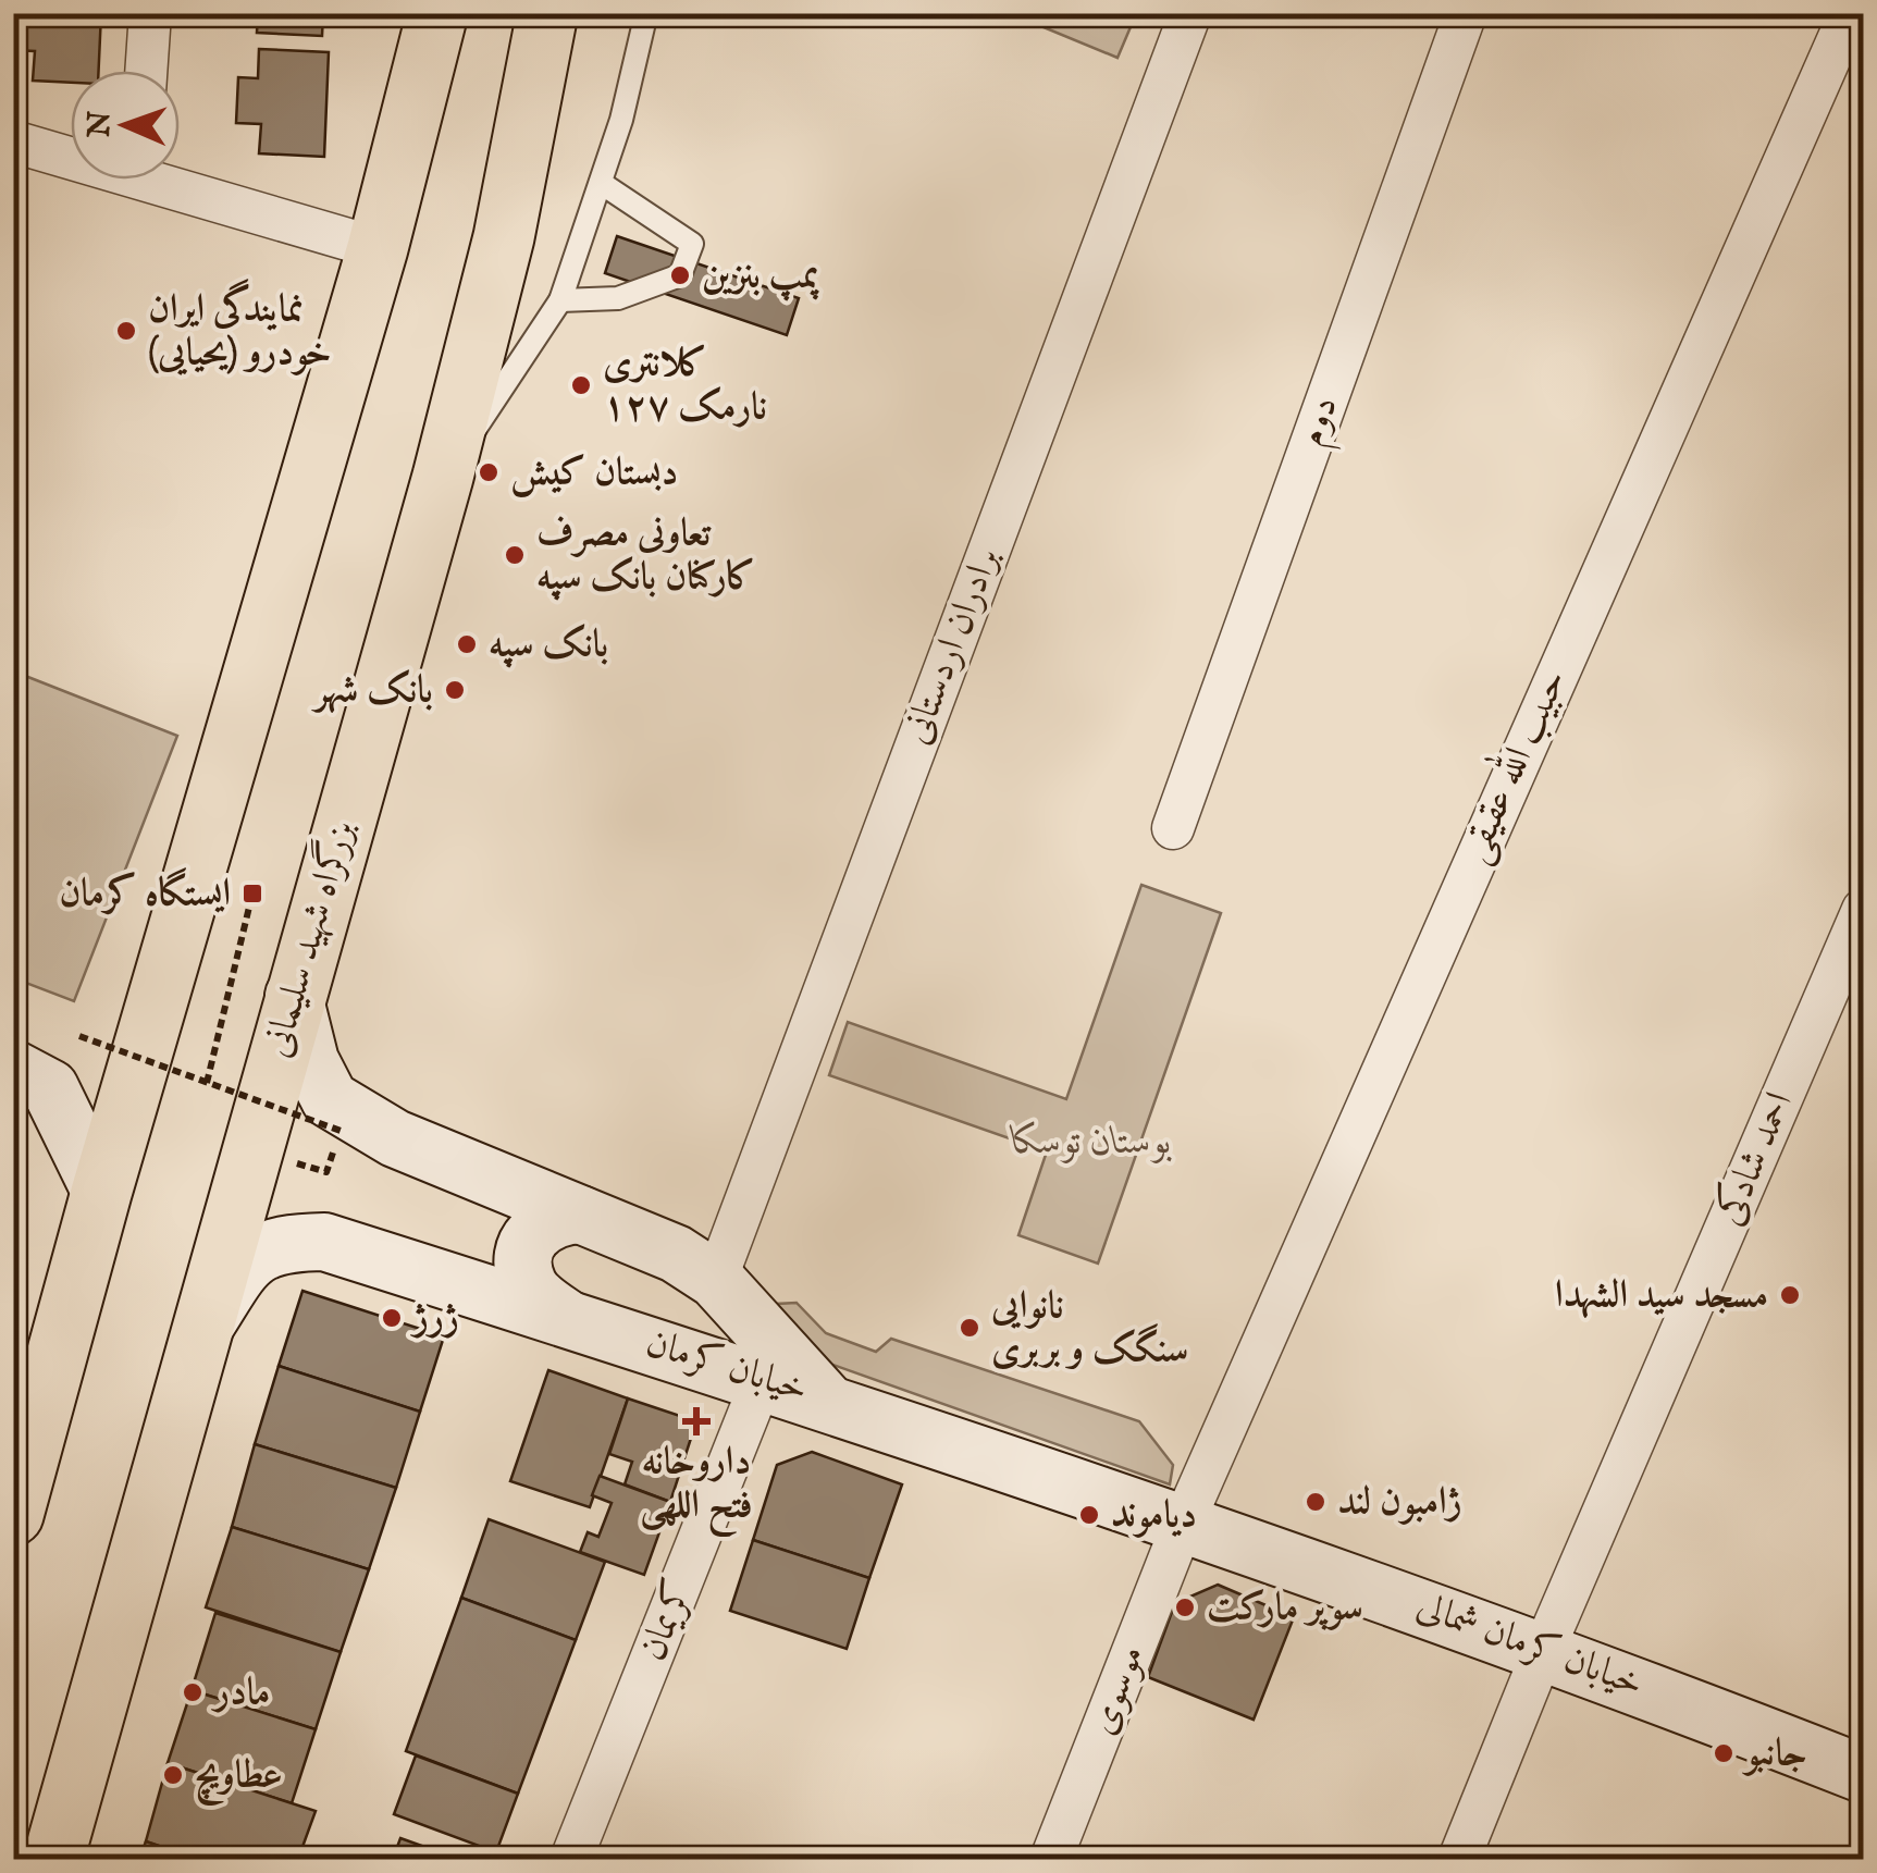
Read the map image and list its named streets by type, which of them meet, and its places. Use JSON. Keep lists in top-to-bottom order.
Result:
{
  "streets": {
    "highway": ["بزرگراه شهید سلیمانی"],
    "main road": ["خیابان کرمان", "خیابان کرمان شمالی"],
    "street": [
      "دوم",
      "برادران اردستانی",
      "حبیب الله عقیقی",
      "احمد شادکی",
      "کریمان",
      "موسوی"
    ]
  },
  "crossings": [
    ["برادران اردستانی", "خیابان کرمان"],
    ["حبیب الله عقیقی", "خیابان کرمان شمالی"],
    ["حبیب الله عقیقی", "موسوی"],
    ["بزرگراه شهید سلیمانی", "خیابان کرمان"],
    ["احمد شادکی", "خیابان کرمان شمالی"],
    ["خیابان کرمان", "کریمان"],
    ["خیابان کرمان", "خیابان کرمان شمالی"],
    ["خیابان کرمان شمالی", "موسوی"]
  ],
  "parks": ["بوستان توسکا"],
  "places": {
    "other": [
      "پمپ بنزین",
      "نمایندگی ایران خودرو (یحیایی)",
      "کلانتری ۱۲۷ نارمک",
      "دبستان کیش",
      "تعاونی مصرف کارکنان بانک سپه",
      "بانک سپه",
      "بانک شهر",
      "مسجد سید الشهدا",
      "ژرژ",
      "نانوایی سنگک و بربری",
      "ژامبون لند",
      "دیاموند",
      "سوپر مارکت",
      "مادر",
      "جانبو",
      "عطاویچ"
    ],
    "transit": ["ایستگاه کرمان"],
    "health": ["داروخانه فتح اللهی"]
  },
  "north": "left"
}
